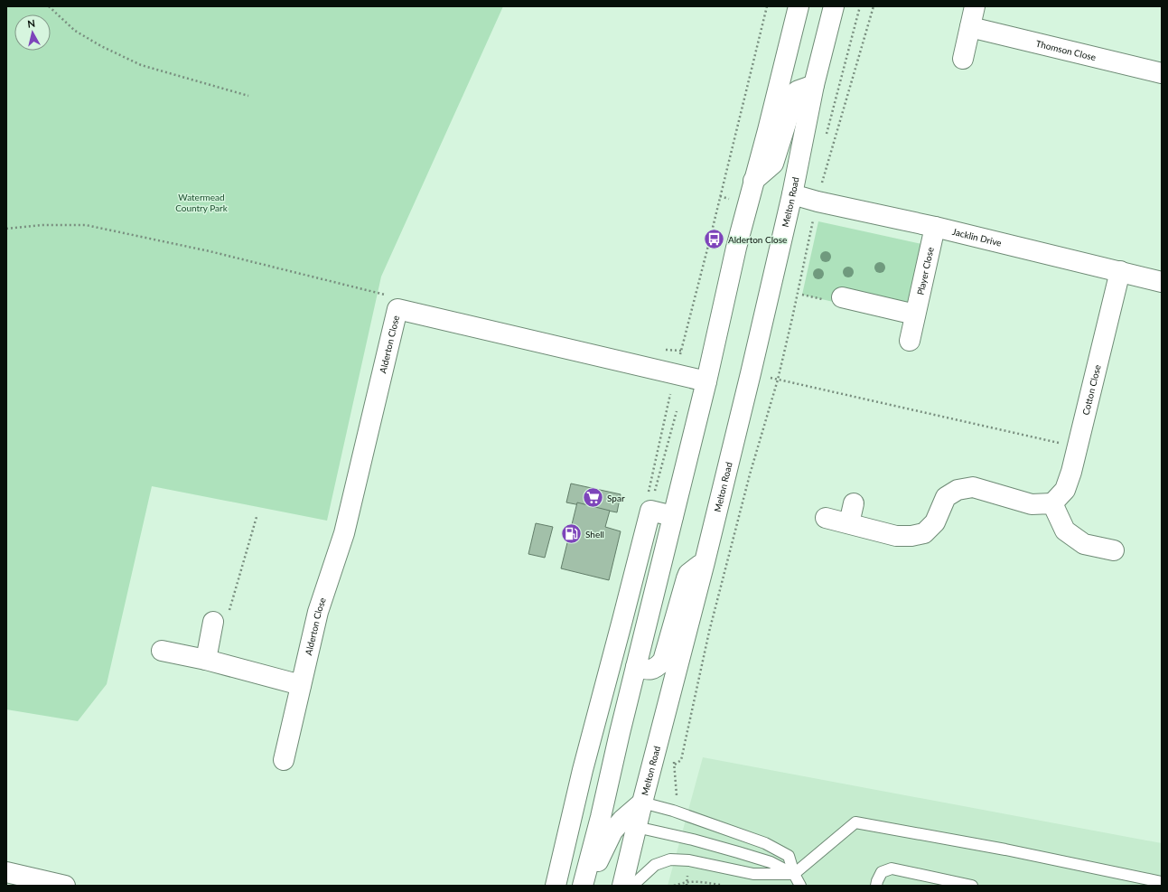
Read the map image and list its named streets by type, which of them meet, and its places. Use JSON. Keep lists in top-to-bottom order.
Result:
{
  "streets": {
    "main road": [
      "Thomson Close",
      "Melton Road",
      "Jacklin Drive",
      "Player Close",
      "Alderton Close",
      "Cotton Close"
    ]
  },
  "crossings": [
    ["Melton Road", "Jacklin Drive"],
    ["Jacklin Drive", "Player Close"],
    ["Jacklin Drive", "Cotton Close"]
  ],
  "parks": ["Watermead Country Park"],
  "places": {
    "bus stop": ["Alderton Close"],
    "supermarket": ["Spar"],
    "fuel station": ["Shell"]
  },
  "north": "top"
}
